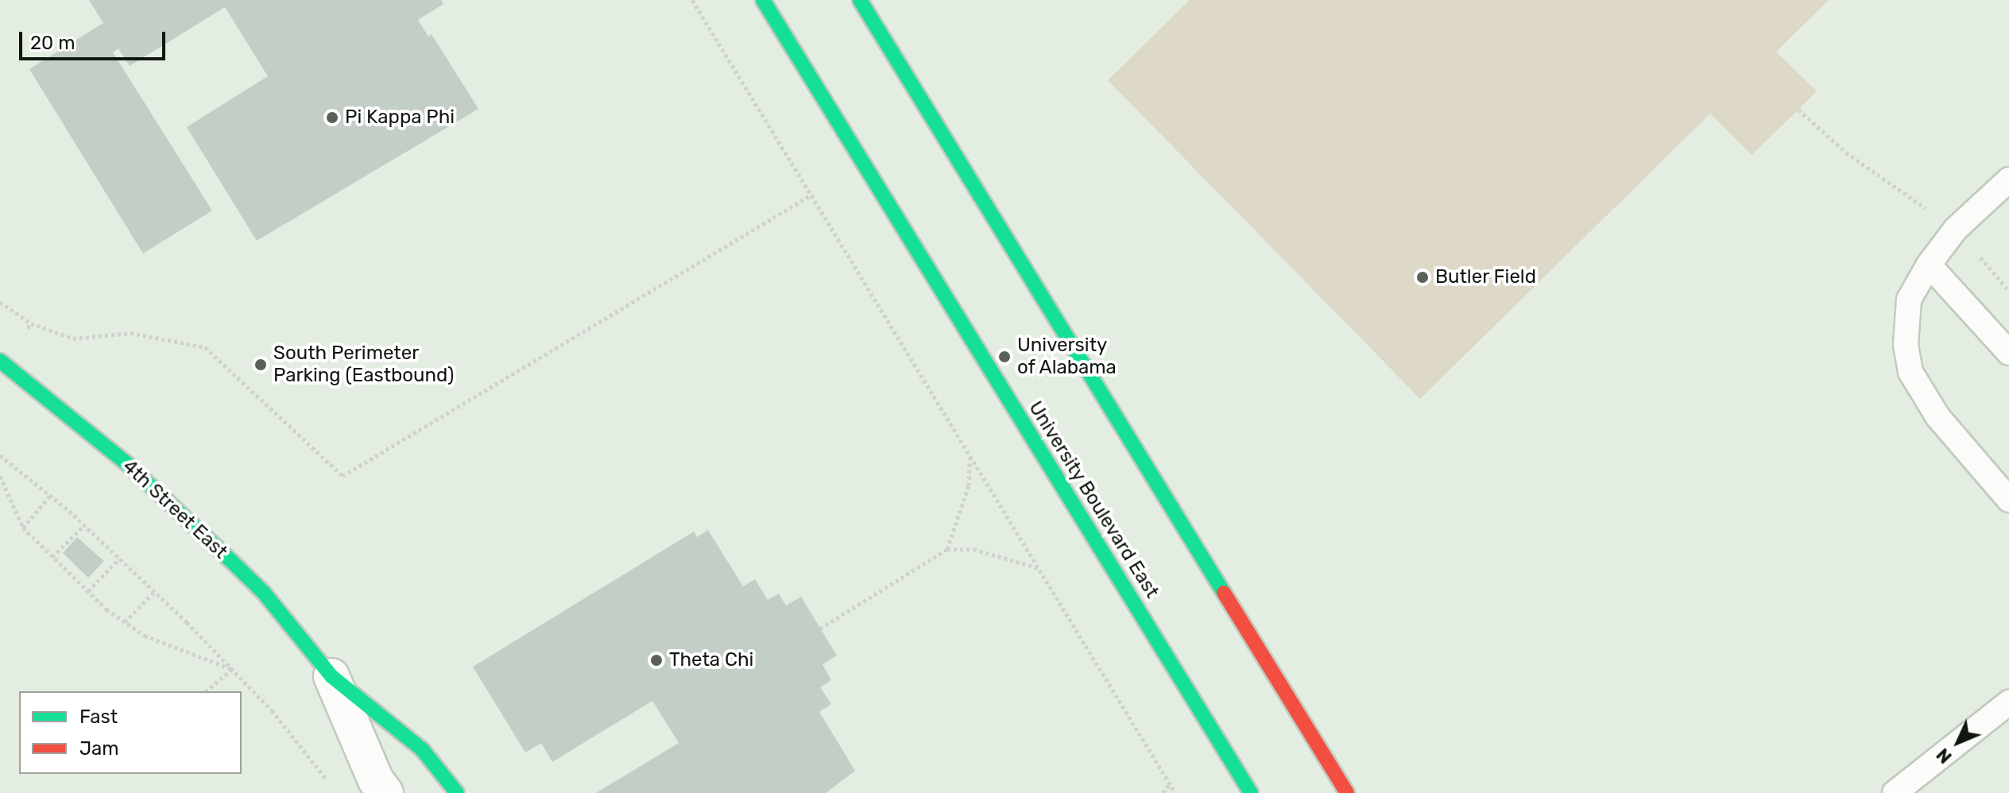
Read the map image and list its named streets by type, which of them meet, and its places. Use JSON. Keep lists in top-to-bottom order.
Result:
{
  "streets": {
    "main road": ["University Boulevard East", "4th Street East"]
  },
  "places": [
    "Pi Kappa Phi",
    "Butler Field",
    "University of Alabama",
    "South Perimeter Parking (Eastbound)",
    "Theta Chi"
  ],
  "legend": ["Fast", "Jam"],
  "scale_bar": "20 m",
  "north": "bottom left"
}
